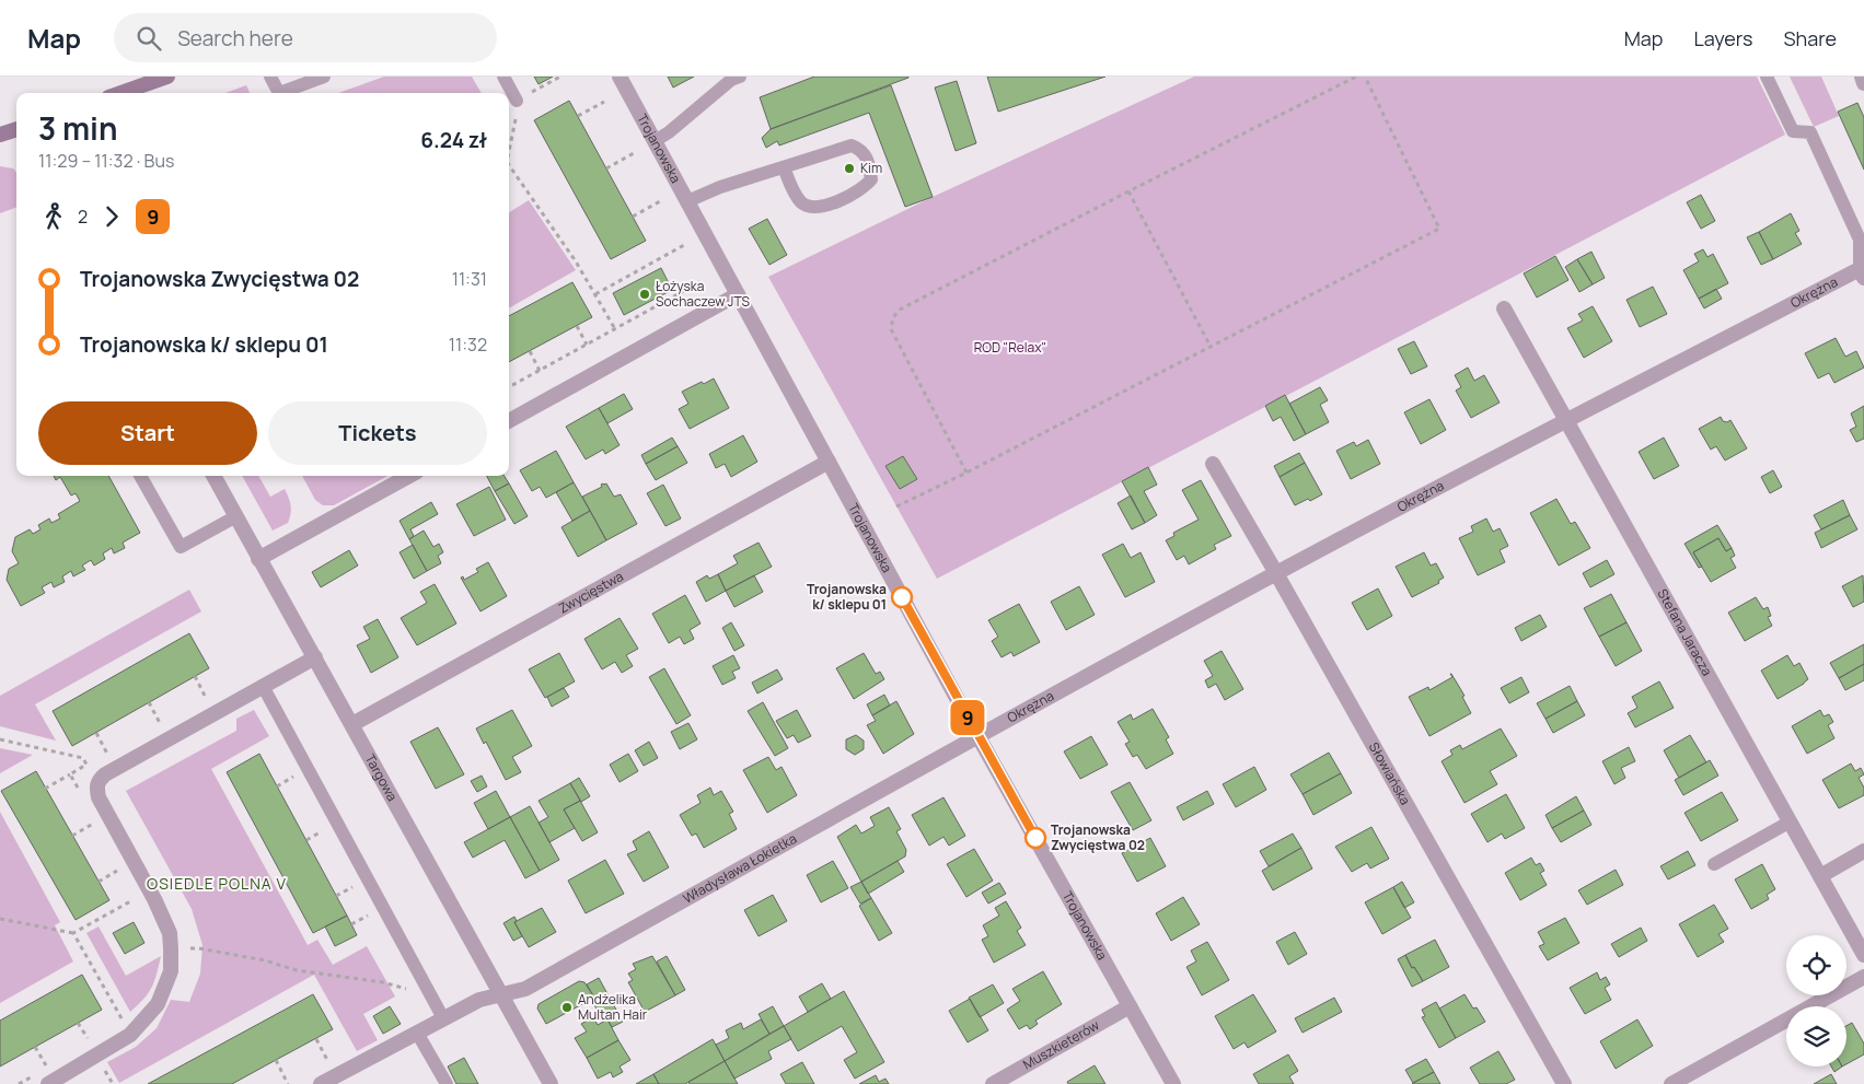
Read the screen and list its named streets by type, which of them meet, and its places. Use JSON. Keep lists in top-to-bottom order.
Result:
{
  "streets": {
    "street": [
      "Trojanowska",
      "Okrężna",
      "Zwycięstwa",
      "Stefana Jaracza",
      "Słowiańska",
      "Targowa",
      "Władysława Łokietka",
      "Muszkieterów"
    ]
  },
  "crossings": [
    ["Trojanowska", "Okrężna"],
    ["Trojanowska", "Zwycięstwa"],
    ["Trojanowska", "Władysława Łokietka"],
    ["Trojanowska", "Muszkieterów"],
    ["Okrężna", "Stefana Jaracza"],
    ["Okrężna", "Słowiańska"],
    ["Okrężna", "Władysława Łokietka"],
    ["Zwycięstwa", "Targowa"],
    ["Targowa", "Władysława Łokietka"]
  ],
  "districts": ["OSIEDLE POLNA V"],
  "parks": ["ROD \"Relax\""],
  "places": [
    "Kim",
    "Łożyska Sochaczew JTS",
    "Trojanowska k/ sklepu 01",
    "Trojanowska Zwycięstwa 02",
    "Andżelika Multan Hair"
  ],
  "lines": ["bus line 9"],
  "page": {
    "header": "Map",
    "search": "Search here",
    "nav": ["Map", "Layers", "Share"],
    "on_map": "9",
    "heading": ["3 min", "11:29 – 11:32 · Bus", "6.24 zł"],
    "legs": ["2", "9"],
    "list": [
      {
        "name": "Trojanowska Zwycięstwa 02",
        "value": "11:31"
      },
      {
        "name": "Trojanowska k/ sklepu 01",
        "value": "11:32"
      }
    ],
    "buttons": ["Start", "Tickets"]
  }
}
